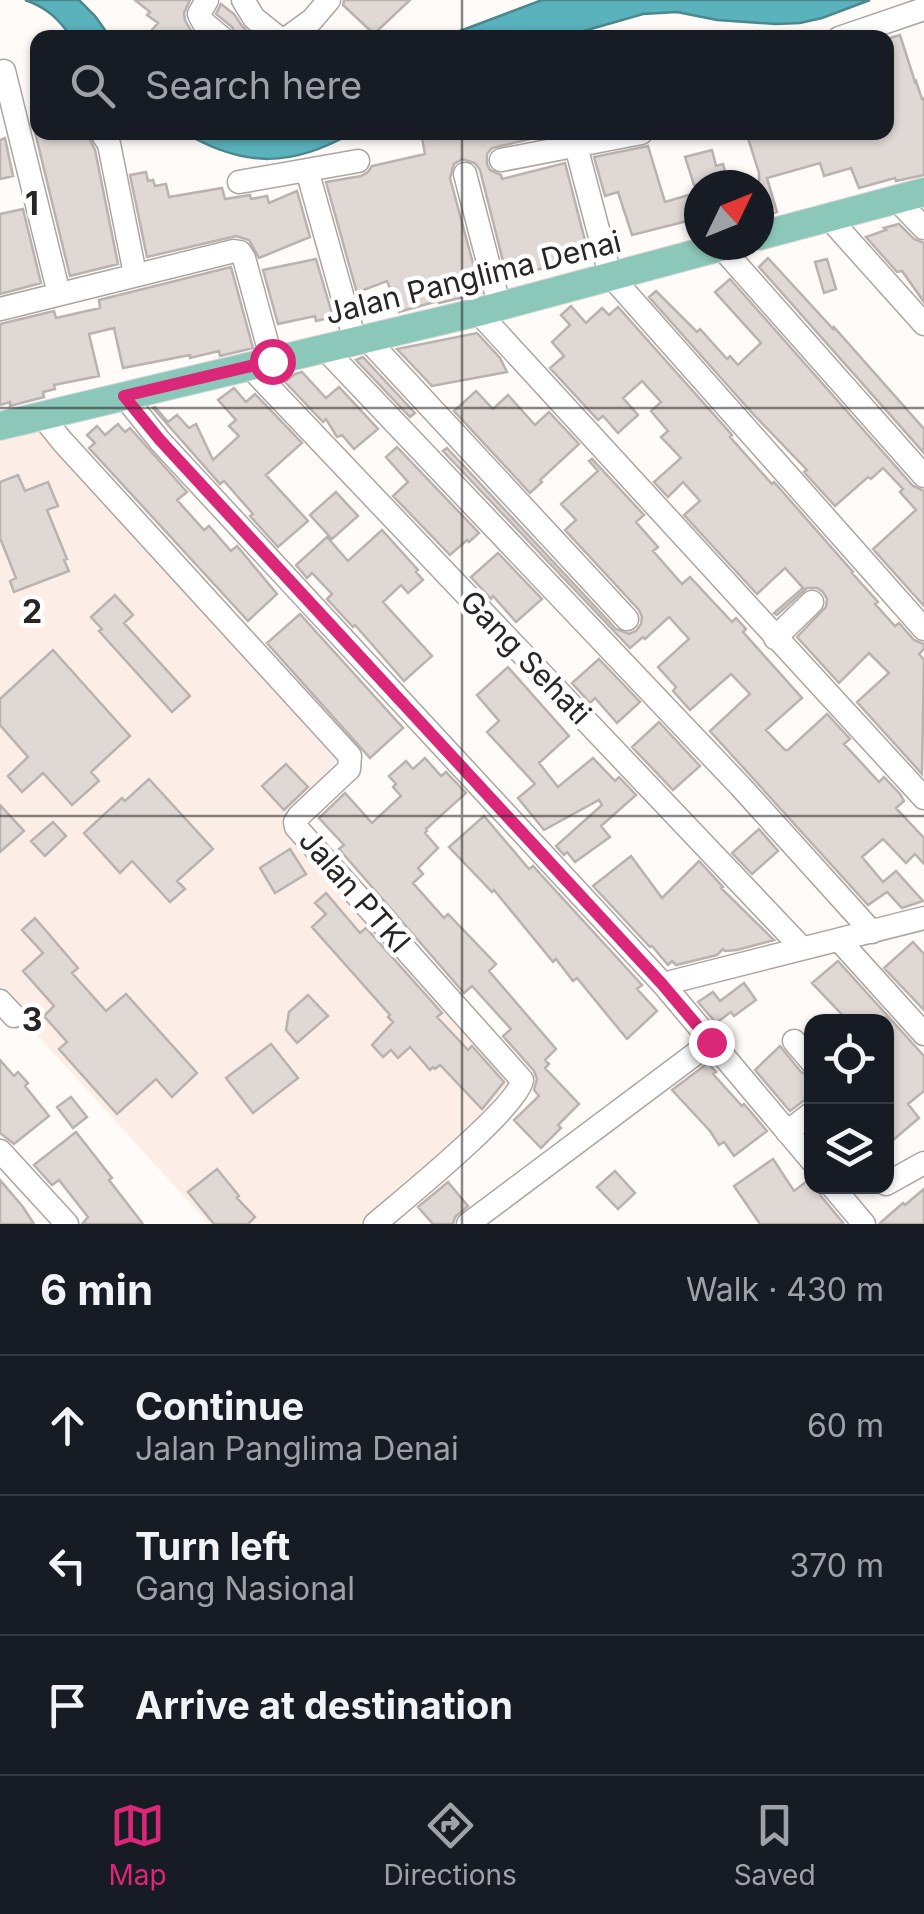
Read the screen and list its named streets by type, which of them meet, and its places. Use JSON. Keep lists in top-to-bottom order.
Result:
{
  "streets": {
    "main road": ["Jalan Panglima Denai"],
    "street": ["Gang Sehati", "Jalan PTKI"]
  },
  "crossings": [
    ["Jalan Panglima Denai", "Gang Sehati"],
    ["Jalan Panglima Denai", "Jalan PTKI"]
  ],
  "north": "top right",
  "page": {
    "search": "Search here",
    "heading": ["6 min", "Walk · 430 m"],
    "list": [
      ["Continue", "Jalan Panglima Denai", "60 m"],
      ["Turn left", "Gang Nasional", "370 m"],
      "Arrive at destination"
    ],
    "nav": ["Map", "Directions", "Saved"]
  },
  "grid": {
    "rows": ["1", "2", "3"]
  }
}
